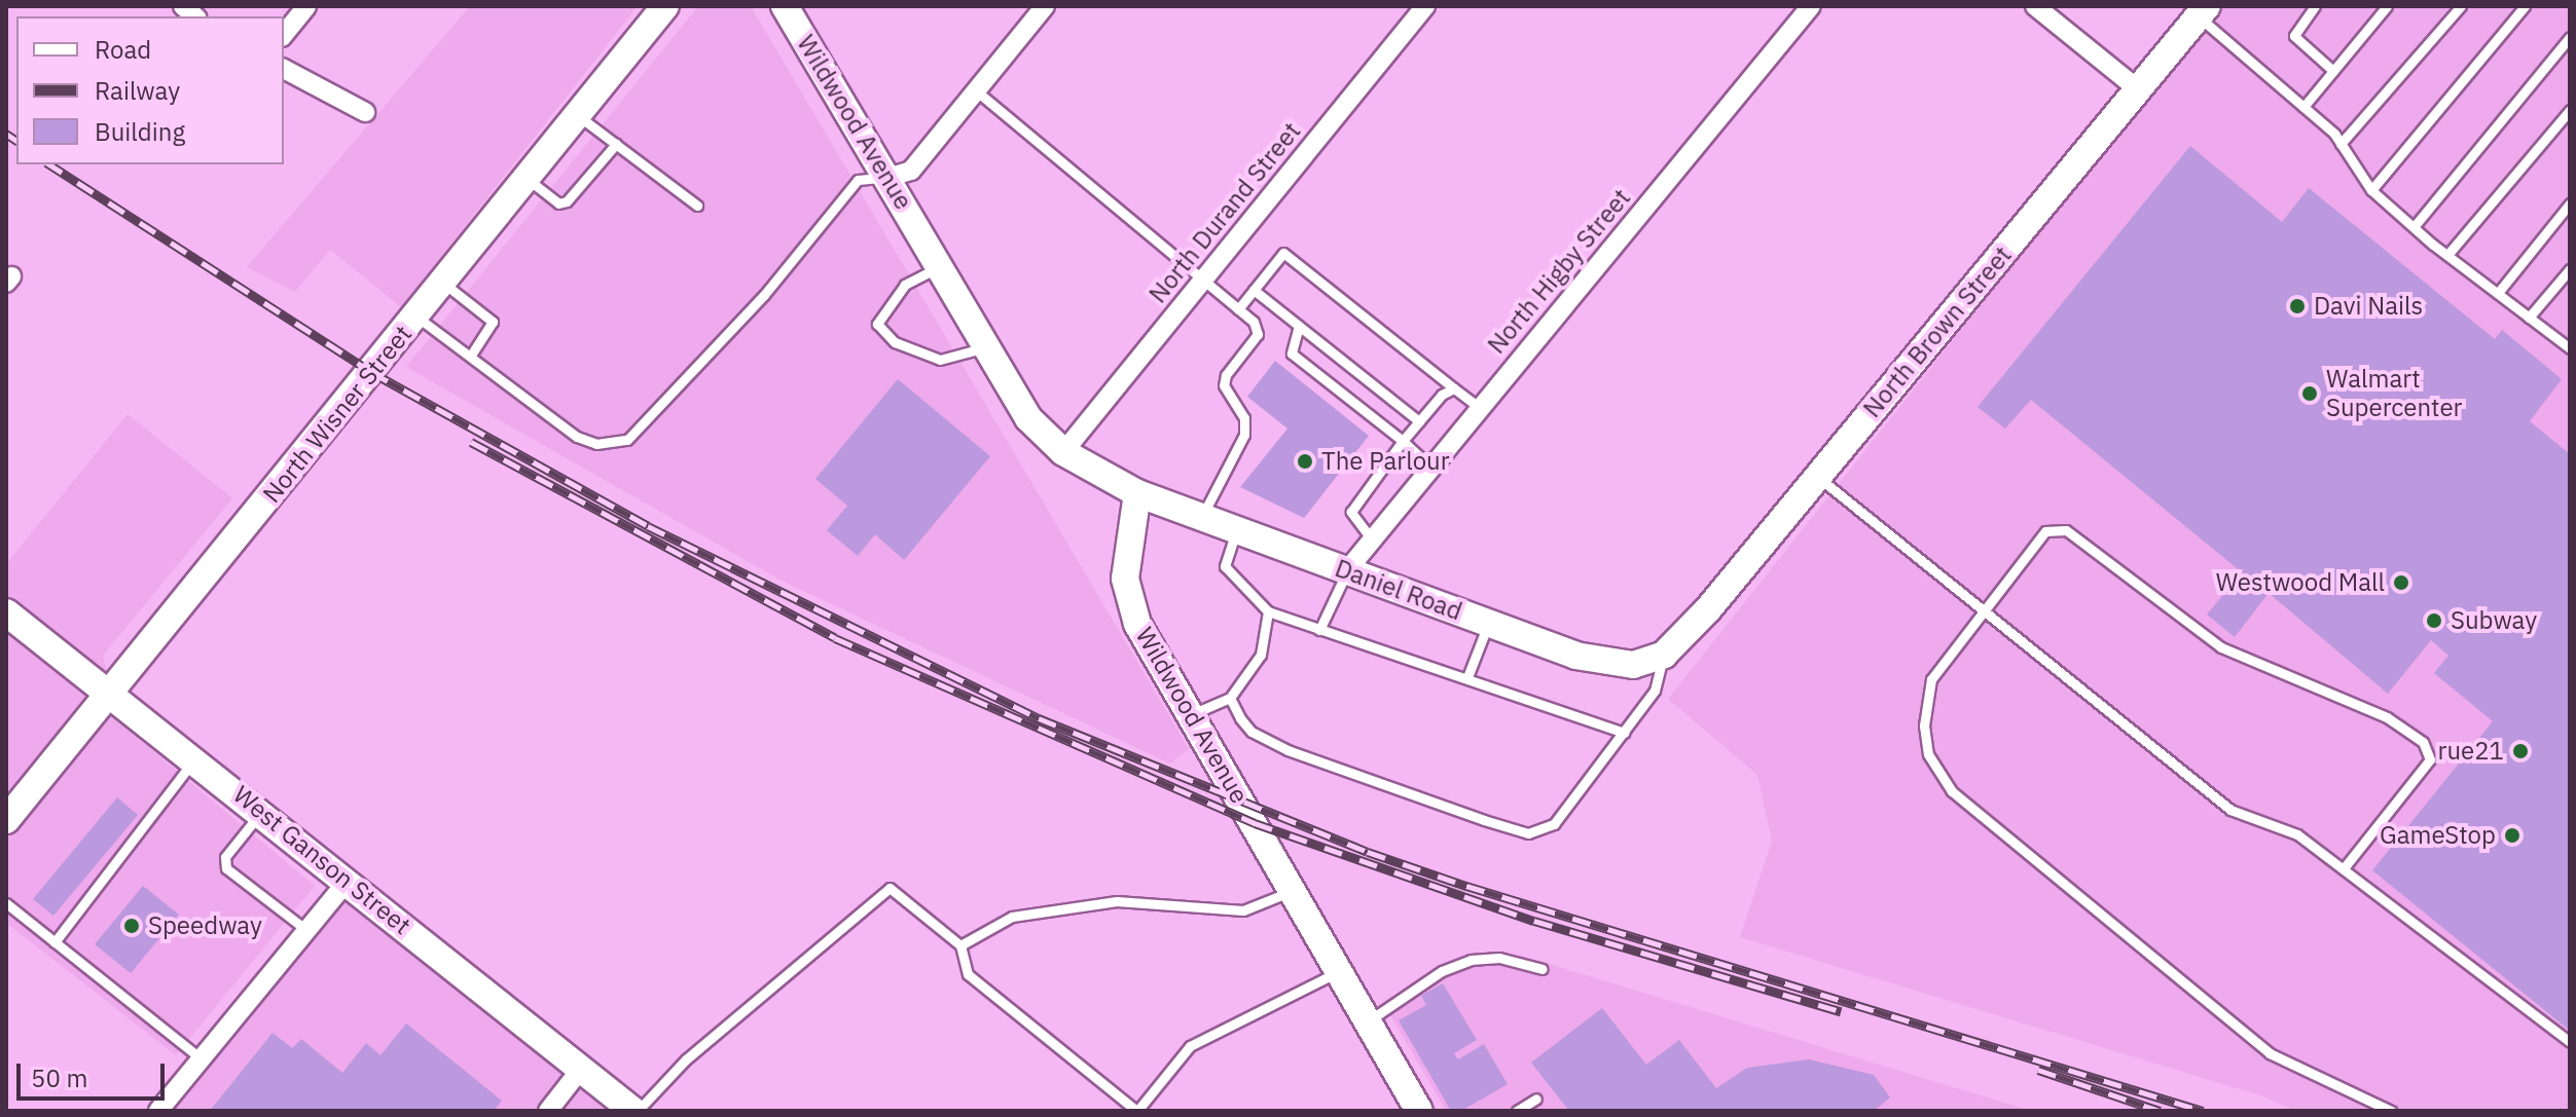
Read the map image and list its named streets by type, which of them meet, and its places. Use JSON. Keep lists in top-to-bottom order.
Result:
{
  "streets": {
    "street": [
      "Wildwood Avenue",
      "North Durand Street",
      "North Higby Street",
      "North Brown Street",
      "North Wisner Street",
      "Daniel Road",
      "West Ganson Street"
    ]
  },
  "crossings": [
    ["Wildwood Avenue", "North Durand Street"],
    ["Wildwood Avenue", "Daniel Road"],
    ["North Higby Street", "Daniel Road"],
    ["North Brown Street", "Daniel Road"],
    ["North Wisner Street", "West Ganson Street"]
  ],
  "places": [
    "Davi Nails",
    "Walmart Supercenter",
    "The Parlour",
    "Westwood Mall",
    "Subway",
    "rue21",
    "GameStop",
    "Speedway"
  ],
  "legend": ["Road", "Railway", "Building"],
  "scale_bar": "50 m"
}
